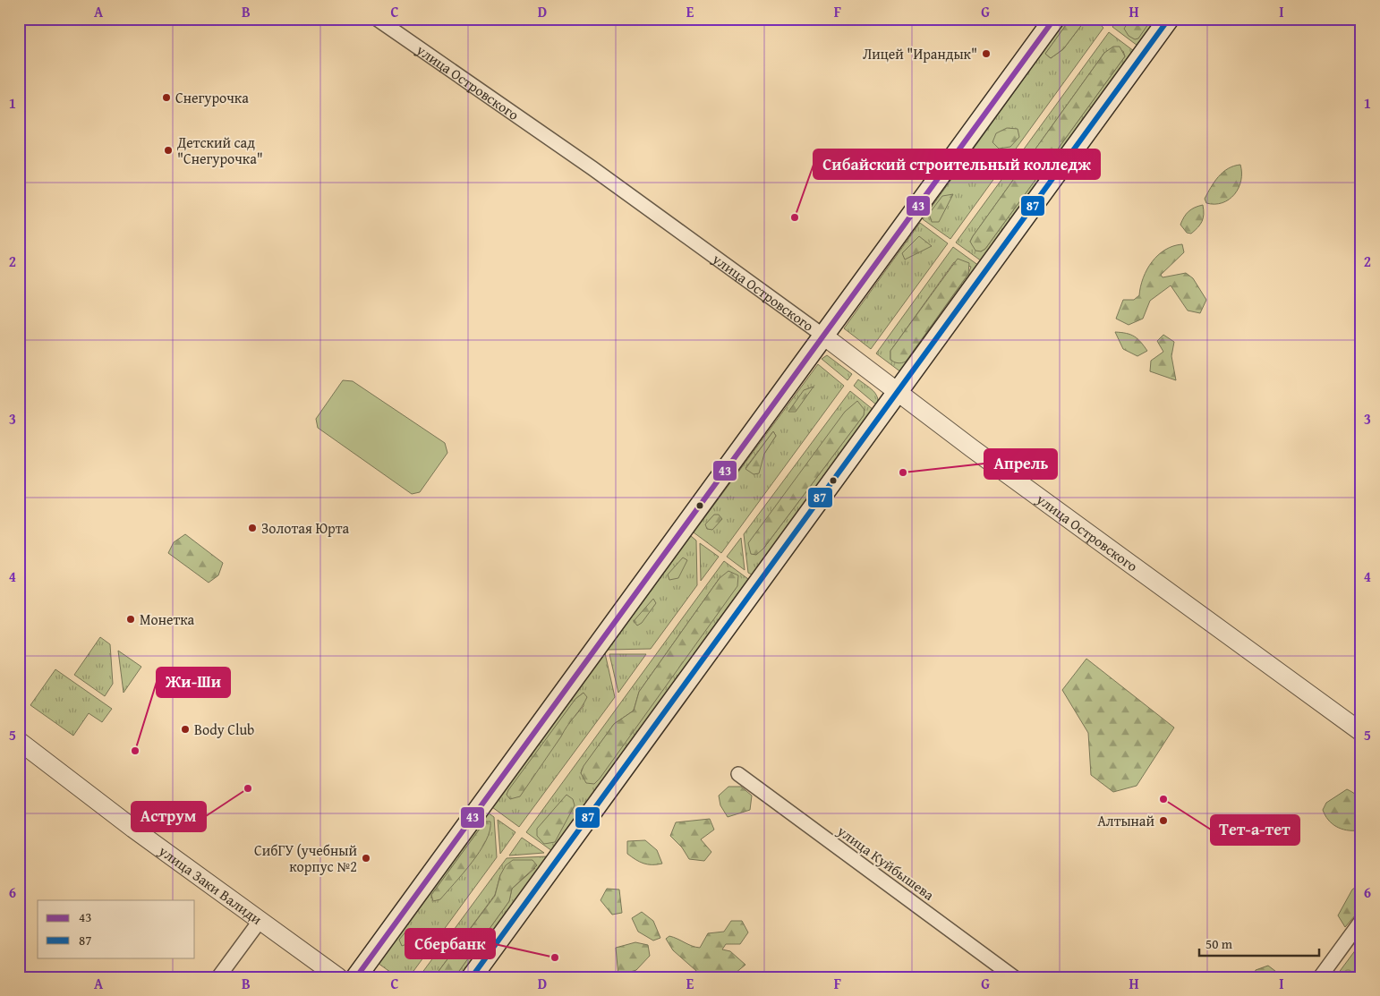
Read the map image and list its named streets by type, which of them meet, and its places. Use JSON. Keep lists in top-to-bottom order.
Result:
{
  "streets": {
    "street": ["улица Островского", "улица Куйбышева", "улица Заки Валиди"]
  },
  "places": [
    "Лицей \"Ирандык\"",
    "Снегурочка",
    "Детский сад \"Снегурочка\"",
    "Сибайский строительный колледж",
    "Апрель",
    "Золотая Юрта",
    "Монетка",
    "Body Club",
    "Жи-Ши",
    "Аструм",
    "Тет-а-тет",
    "Алтынай",
    "СибГУ (учебный корпус №2",
    "Сбербанк"
  ],
  "lines": ["transit line 43", "transit line 87"],
  "legend": ["43", "87"],
  "scale_bar": "50 m",
  "grid": {
    "columns": [
      "A",
      "B",
      "C",
      "D",
      "E",
      "F",
      "G",
      "H",
      "I"
    ],
    "rows": [
      "1",
      "2",
      "3",
      "4",
      "5",
      "6"
    ]
  }
}
